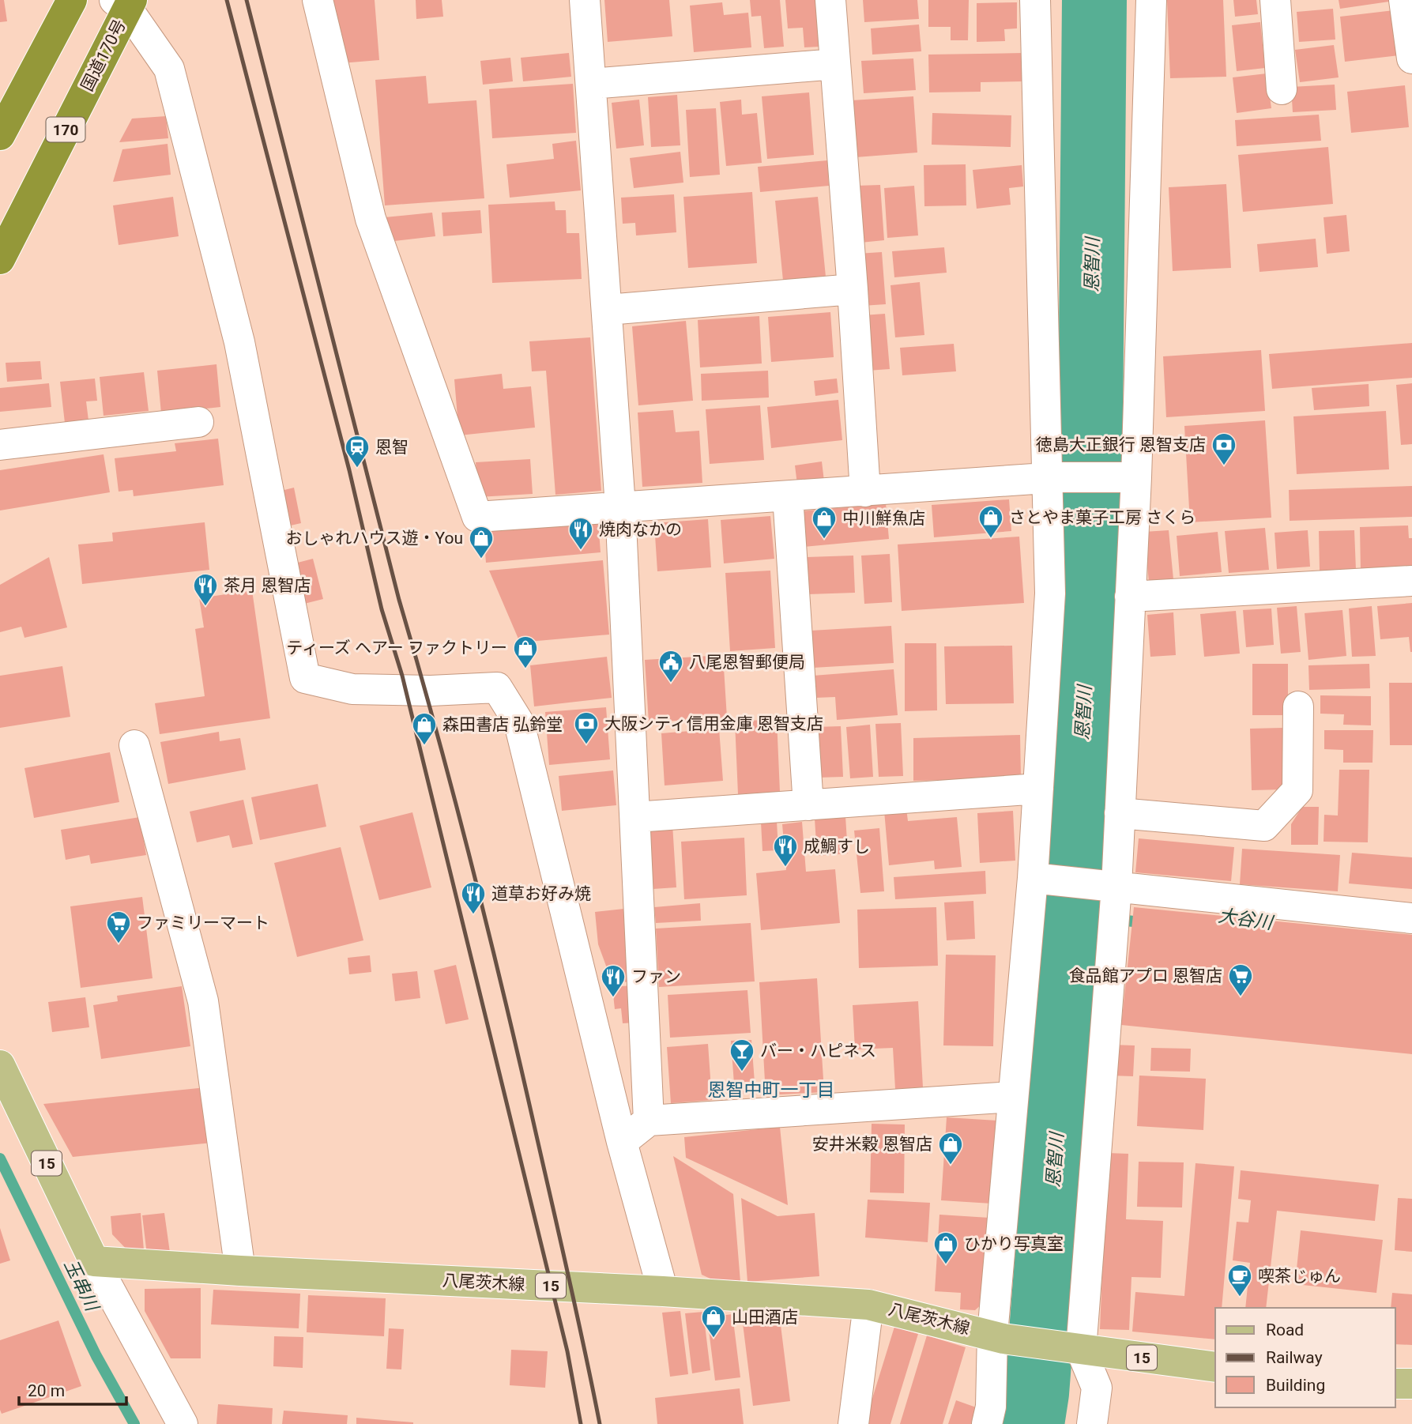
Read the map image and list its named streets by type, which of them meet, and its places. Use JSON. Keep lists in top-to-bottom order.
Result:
{
  "streets": {
    "highway": ["国道170号", "170"],
    "main road": ["15", "八尾茨木線"]
  },
  "crossings": [
    ["15", "八尾茨木線"]
  ],
  "districts": ["恩智中町一丁目"],
  "water": ["恩智川", "大谷川", "玉串川"],
  "places": {
    "bank": ["徳島大正銀行 恩智支店", "大阪シティ信用金庫 恩智支店"],
    "station": ["恩智"],
    "shop": [
      "さとやま菓子工房 さくら",
      "中川鮮魚店",
      "おしゃれハウス遊・You",
      "ティーズ ヘアー ファクトリー",
      "森田書店 弘鈴堂",
      "安井米穀 恩智店",
      "ひかり写真室",
      "山田酒店"
    ],
    "restaurant": [
      "焼肉なかの",
      "茶月 恩智店",
      "成鯛すし",
      "道草お好み焼",
      "ファン"
    ],
    "public building": ["八尾恩智郵便局"],
    "supermarket": ["ファミリーマート", "食品館アプロ 恩智店"],
    "bar": ["バー・ハピネス"],
    "cafe": ["喫茶じゅん"]
  },
  "legend": ["Road", "Railway", "Building"],
  "scale_bar": "20 m"
}
